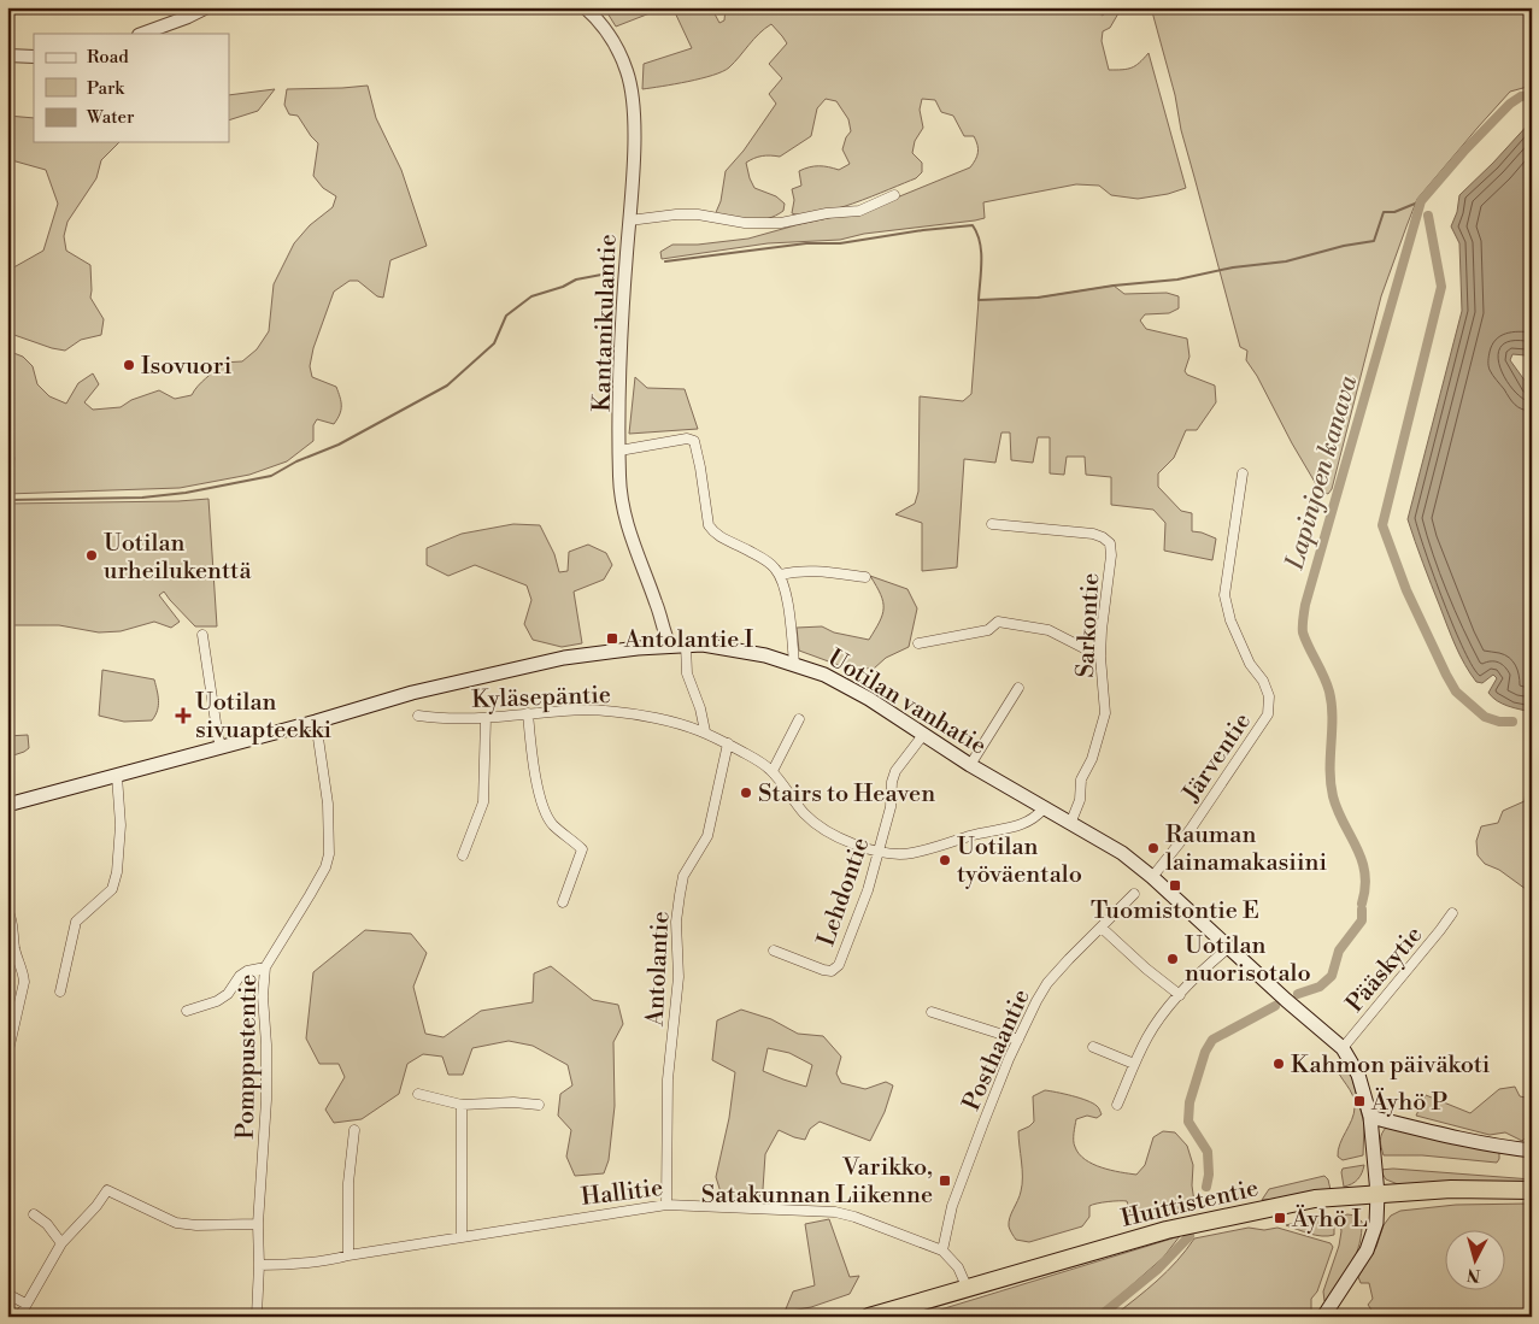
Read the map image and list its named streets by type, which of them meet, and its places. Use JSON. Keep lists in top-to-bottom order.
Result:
{
  "streets": {
    "highway": ["Huittistentie"],
    "main road": ["Uotilan vanhatie"],
    "street": [
      "Kantanikulantie",
      "Sarkontie",
      "Kyläsepäntie",
      "Järventie",
      "Lehdontie",
      "Antolantie",
      "Pääskytie",
      "Posthaantie",
      "Pomppustentie",
      "Hallitie"
    ]
  },
  "crossings": [
    ["Kantanikulantie", "Uotilan vanhatie"],
    ["Sarkontie", "Uotilan vanhatie"],
    ["Kyläsepäntie", "Uotilan vanhatie"],
    ["Kyläsepäntie", "Lehdontie"],
    ["Kyläsepäntie", "Antolantie"],
    ["Uotilan vanhatie", "Järventie"],
    ["Uotilan vanhatie", "Lehdontie"],
    ["Uotilan vanhatie", "Pääskytie"],
    ["Uotilan vanhatie", "Pomppustentie"],
    ["Uotilan vanhatie", "Huittistentie"],
    ["Antolantie", "Hallitie"],
    ["Posthaantie", "Hallitie"],
    ["Pomppustentie", "Hallitie"]
  ],
  "water": ["Lapinjoen kanava"],
  "places": {
    "other": [
      "Isovuori",
      "Uotilan urheilukenttä",
      "Stairs to Heaven",
      "Rauman lainamakasiini",
      "Uotilan työväentalo",
      "Uotilan nuorisotalo",
      "Kahmon päiväkoti"
    ],
    "transit": [
      "Antolantie I",
      "Tuomistontie E",
      "Äyhö P",
      "Varikko, Satakunnan Liikenne",
      "Äyhö L"
    ],
    "health": ["Uotilan sivuapteekki"]
  },
  "legend": ["Road", "Park", "Water"],
  "north": "bottom"
}
